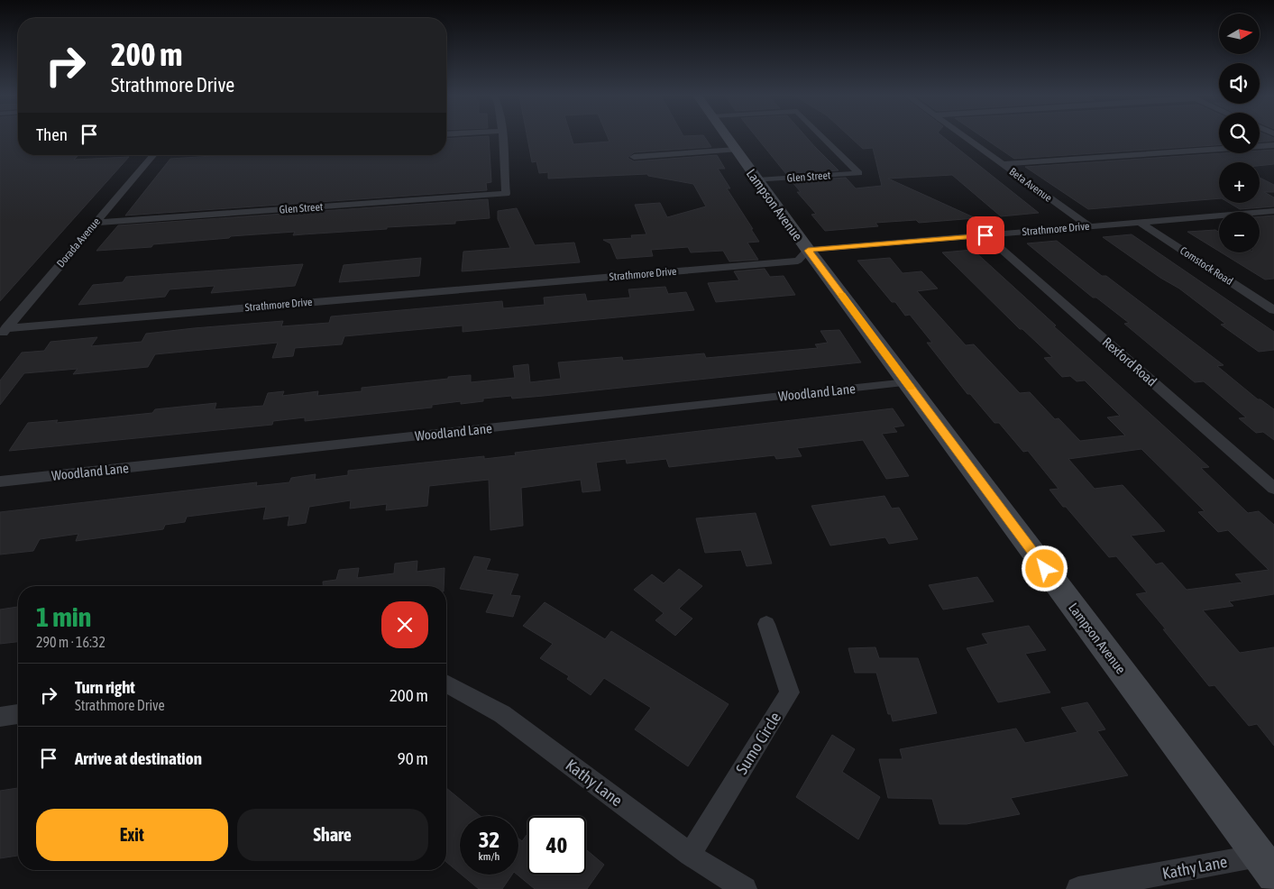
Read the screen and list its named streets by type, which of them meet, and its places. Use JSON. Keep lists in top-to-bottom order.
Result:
{
  "streets": {
    "street": [
      "Glen Street",
      "Beta Avenue",
      "Lampson Avenue",
      "Strathmore Drive",
      "Dorada Avenue",
      "Comstock Road",
      "Rexford Road",
      "Woodland Lane",
      "Sumo Circle",
      "Kathy Lane"
    ]
  },
  "crossings": [
    ["Glen Street", "Lampson Avenue"],
    ["Glen Street", "Dorada Avenue"],
    ["Beta Avenue", "Strathmore Drive"],
    ["Lampson Avenue", "Strathmore Drive"],
    ["Lampson Avenue", "Woodland Lane"],
    ["Lampson Avenue", "Kathy Lane"],
    ["Strathmore Drive", "Dorada Avenue"],
    ["Strathmore Drive", "Comstock Road"],
    ["Strathmore Drive", "Rexford Road"],
    ["Sumo Circle", "Kathy Lane"]
  ],
  "north": "right",
  "page": {
    "map_buttons": ["+", "−"],
    "turn": ["200 m", "Strathmore Drive"],
    "then": "Then",
    "heading": ["1 min", "290 m · 16:32"],
    "list": [
      {
        "name": "Turn right",
        "note": "Strathmore Drive",
        "value": "200 m"
      },
      {
        "name": "Arrive at destination",
        "value": "90 m"
      }
    ],
    "buttons": ["Exit", "Share"],
    "speed": "32 km/h",
    "limit": "40"
  }
}
